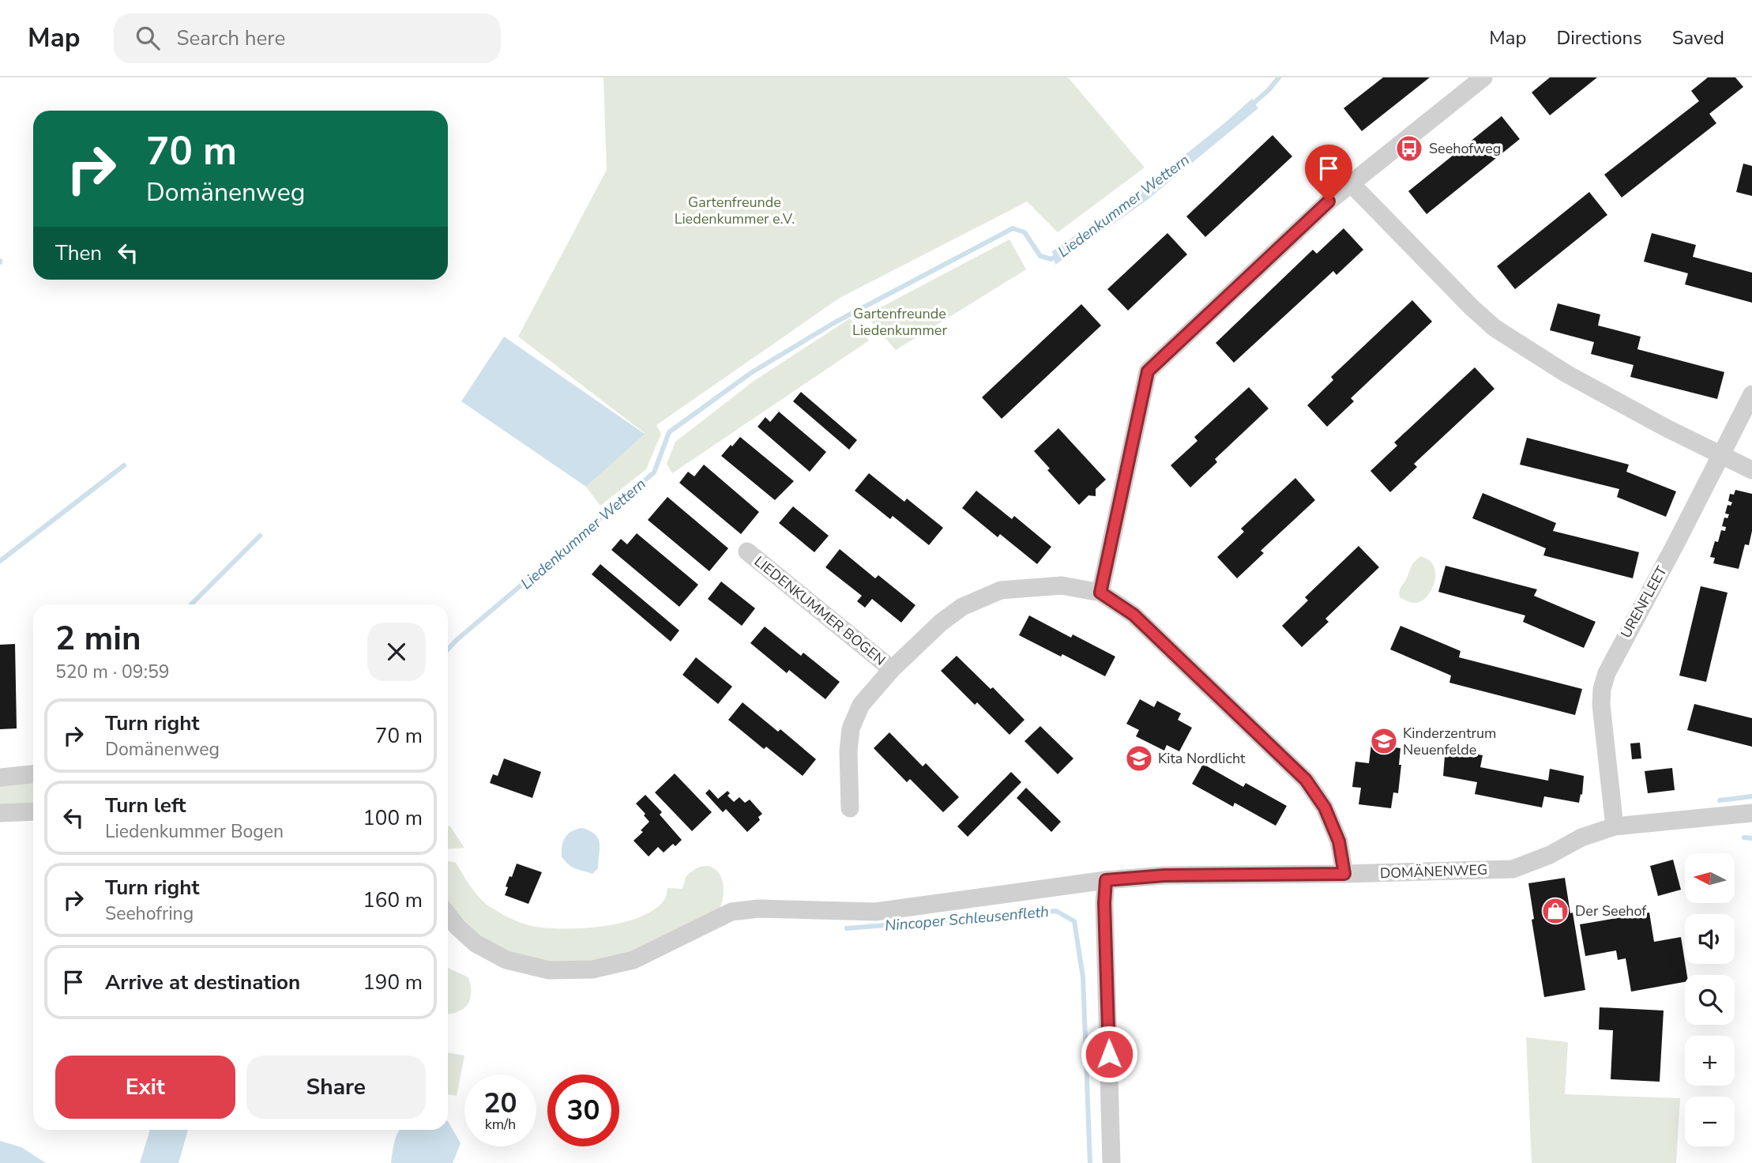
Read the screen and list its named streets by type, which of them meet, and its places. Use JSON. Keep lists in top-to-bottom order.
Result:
{
  "streets": {
    "street": ["URENFLEET", "LIEDENKUMMER BOGEN", "DOMÄNENWEG"]
  },
  "crossings": [
    ["URENFLEET", "DOMÄNENWEG"],
    ["LIEDENKUMMER BOGEN", "DOMÄNENWEG"]
  ],
  "water": ["Liedenkummer Wettern", "Nincoper Schleusenfleth"],
  "parks": ["Gartenfreunde Liedenkummer e.V.", "Gartenfreunde Liedenkummer"],
  "places": {
    "bus stop": ["Seehofweg"],
    "school or university": ["Kinderzentrum Neuenfelde", "Kita Nordlicht"],
    "shop": ["Der Seehof"]
  },
  "north": "left",
  "page": {
    "header": "Map",
    "search": "Search here",
    "nav": ["Map", "Directions", "Saved"],
    "turn": ["70 m", "Domänenweg"],
    "then": "Then",
    "heading": ["2 min", "520 m · 09:59"],
    "list": [
      {
        "name": "Turn right",
        "note": "Domänenweg",
        "value": "70 m"
      },
      {
        "name": "Turn left",
        "note": "Liedenkummer Bogen",
        "value": "100 m"
      },
      {
        "name": "Turn right",
        "note": "Seehofring",
        "value": "160 m"
      },
      {
        "name": "Arrive at destination",
        "value": "190 m"
      }
    ],
    "map_buttons": ["+", "−"],
    "buttons": ["Exit", "Share"],
    "speed": "20 km/h",
    "limit": "30"
  }
}
